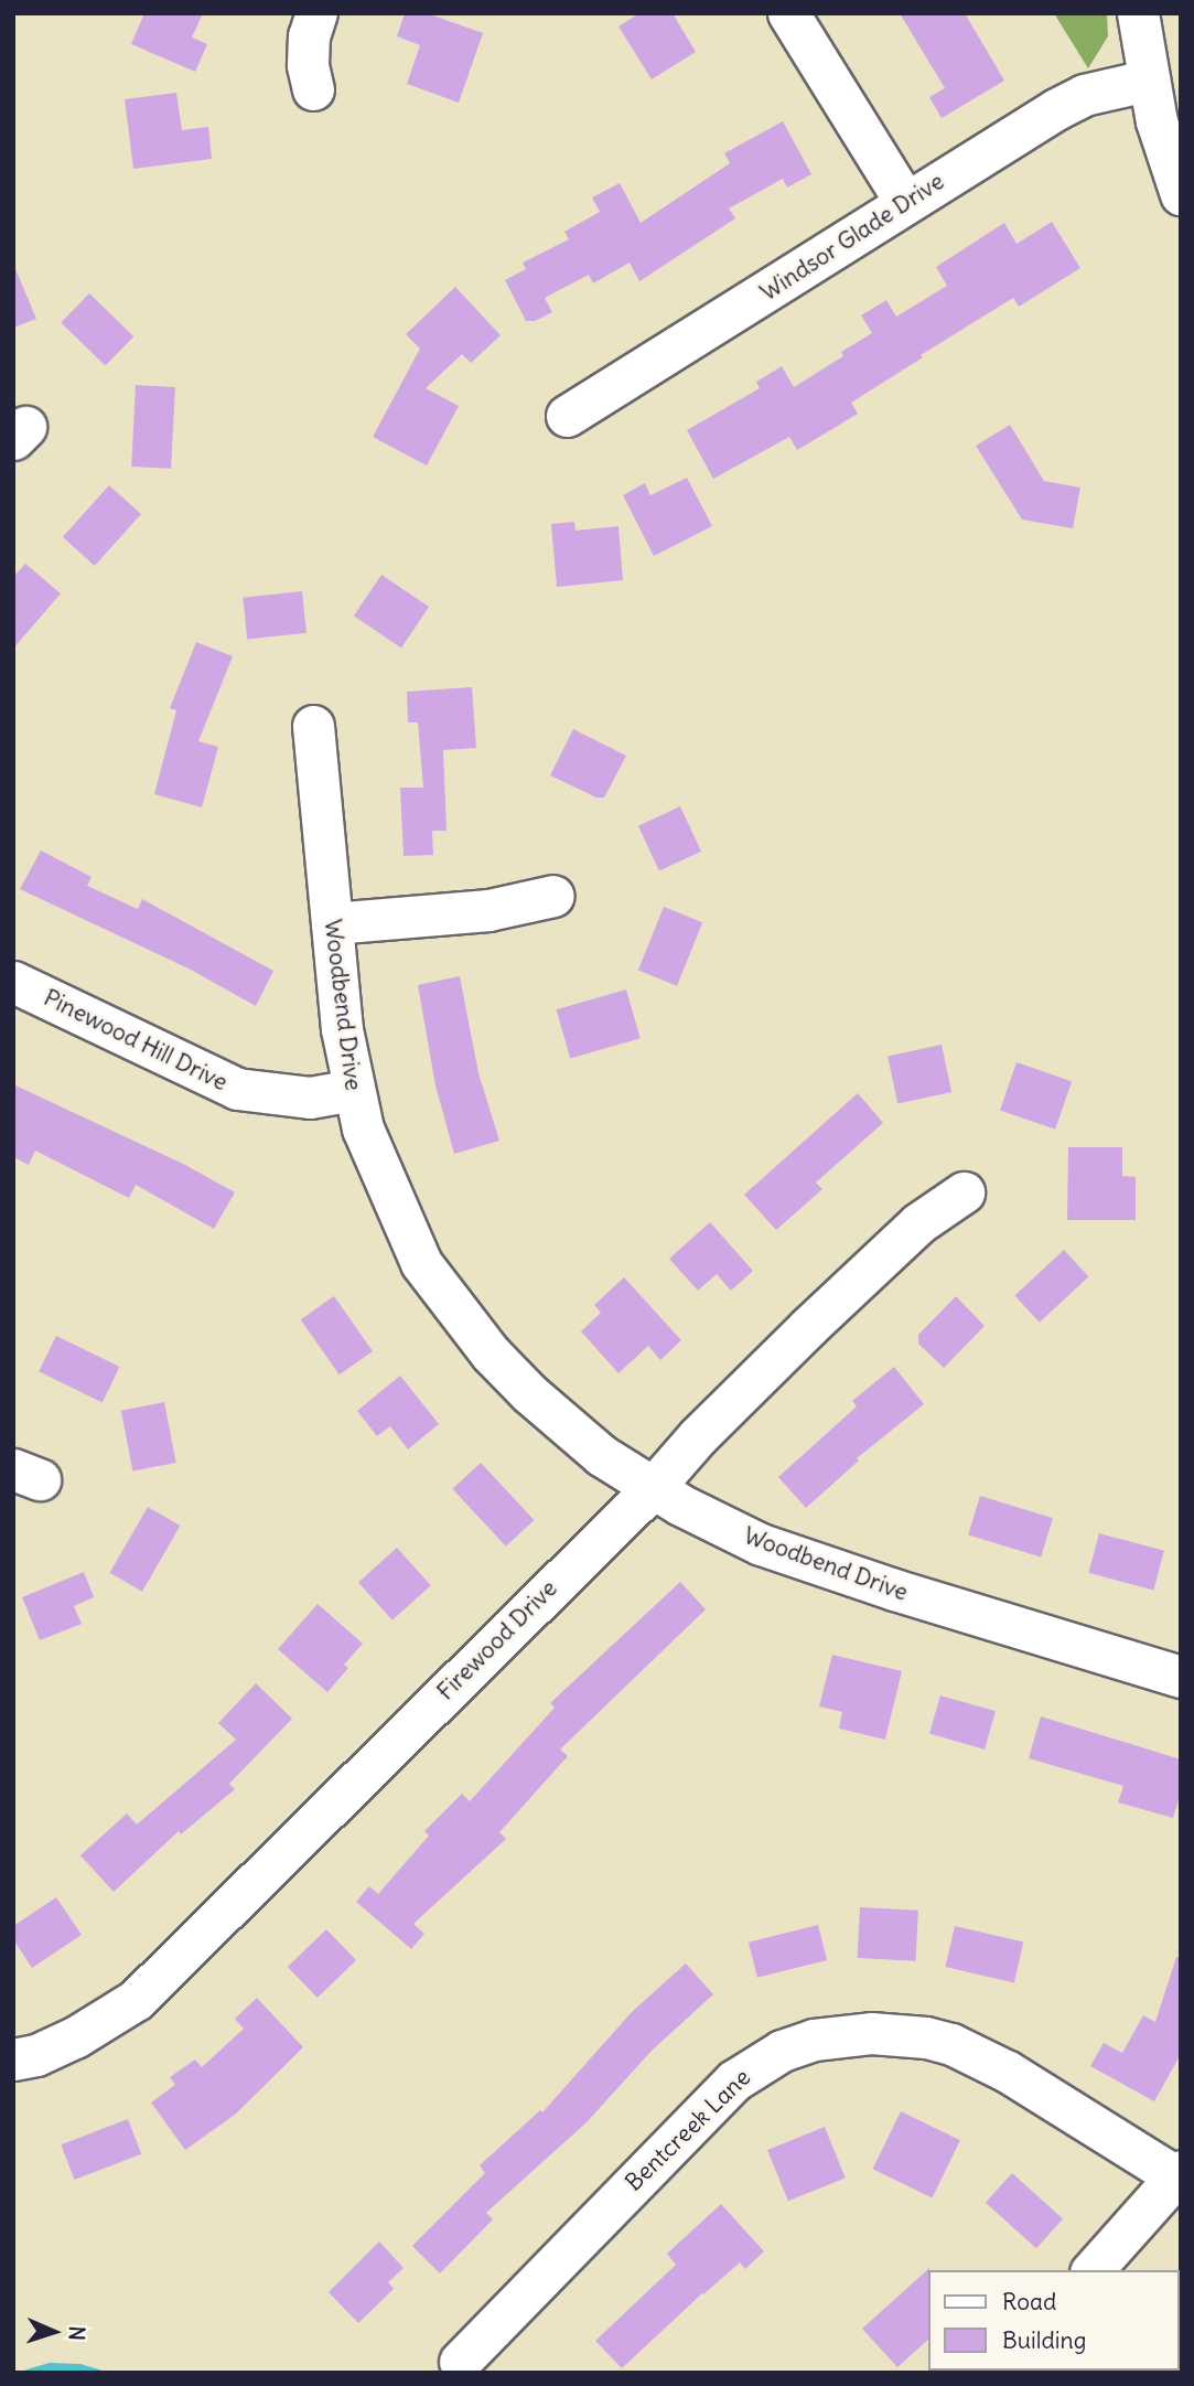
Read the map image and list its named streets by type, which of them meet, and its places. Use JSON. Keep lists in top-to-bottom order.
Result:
{
  "streets": {
    "street": [
      "Windsor Glade Drive",
      "Woodbend Drive",
      "Pinewood Hill Drive",
      "Firewood Drive",
      "Bentcreek Lane"
    ]
  },
  "crossings": [
    ["Woodbend Drive", "Pinewood Hill Drive"],
    ["Woodbend Drive", "Firewood Drive"]
  ],
  "legend": ["Road", "Building"],
  "north": "right"
}
